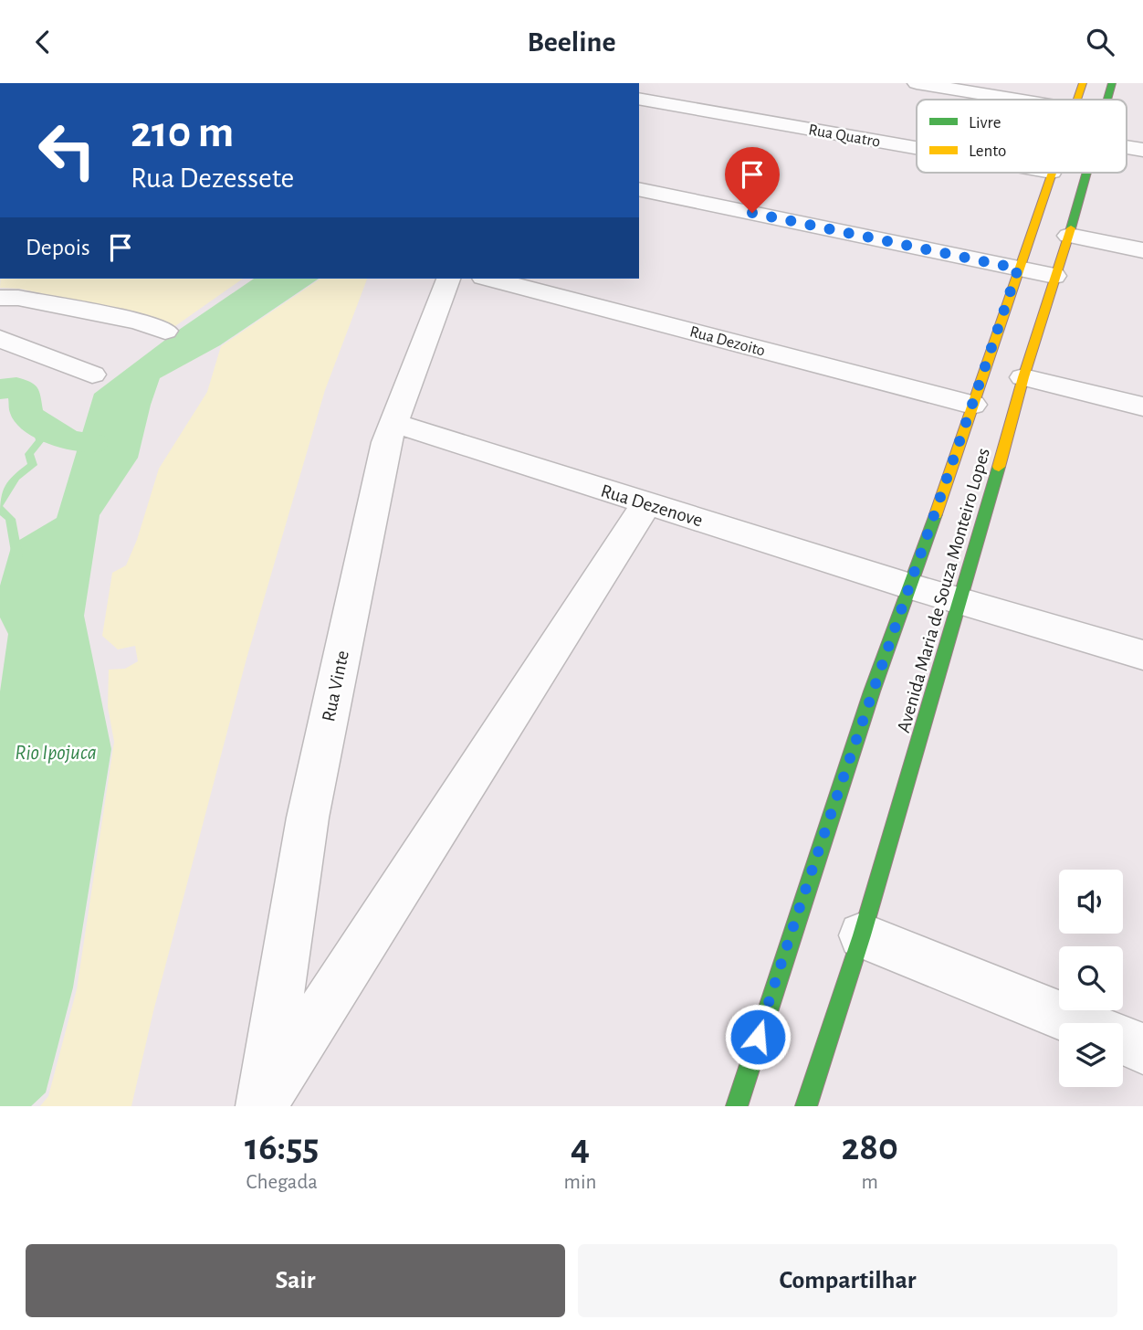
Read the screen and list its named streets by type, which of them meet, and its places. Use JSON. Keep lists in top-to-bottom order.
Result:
{
  "streets": {
    "street": [
      "Rua Quatro",
      "Rua Dezoito",
      "Rua Dezenove",
      "Avenida Maria de Souza Monteiro Lopes",
      "Rua Vinte"
    ]
  },
  "crossings": [
    ["Rua Dezoito", "Avenida Maria de Souza Monteiro Lopes"],
    ["Rua Dezenove", "Avenida Maria de Souza Monteiro Lopes"],
    ["Rua Dezenove", "Rua Vinte"]
  ],
  "water": ["Rio Ipojuca"],
  "legend": ["Livre", "Lento"],
  "page": {
    "header": "Beeline",
    "turn": ["210 m", "Rua Dezessete"],
    "then": "Depois",
    "eta": [
      "16:55",
      "Chegada",
      "4",
      "min",
      "280",
      "m"
    ],
    "buttons": ["Sair", "Compartilhar"]
  }
}
